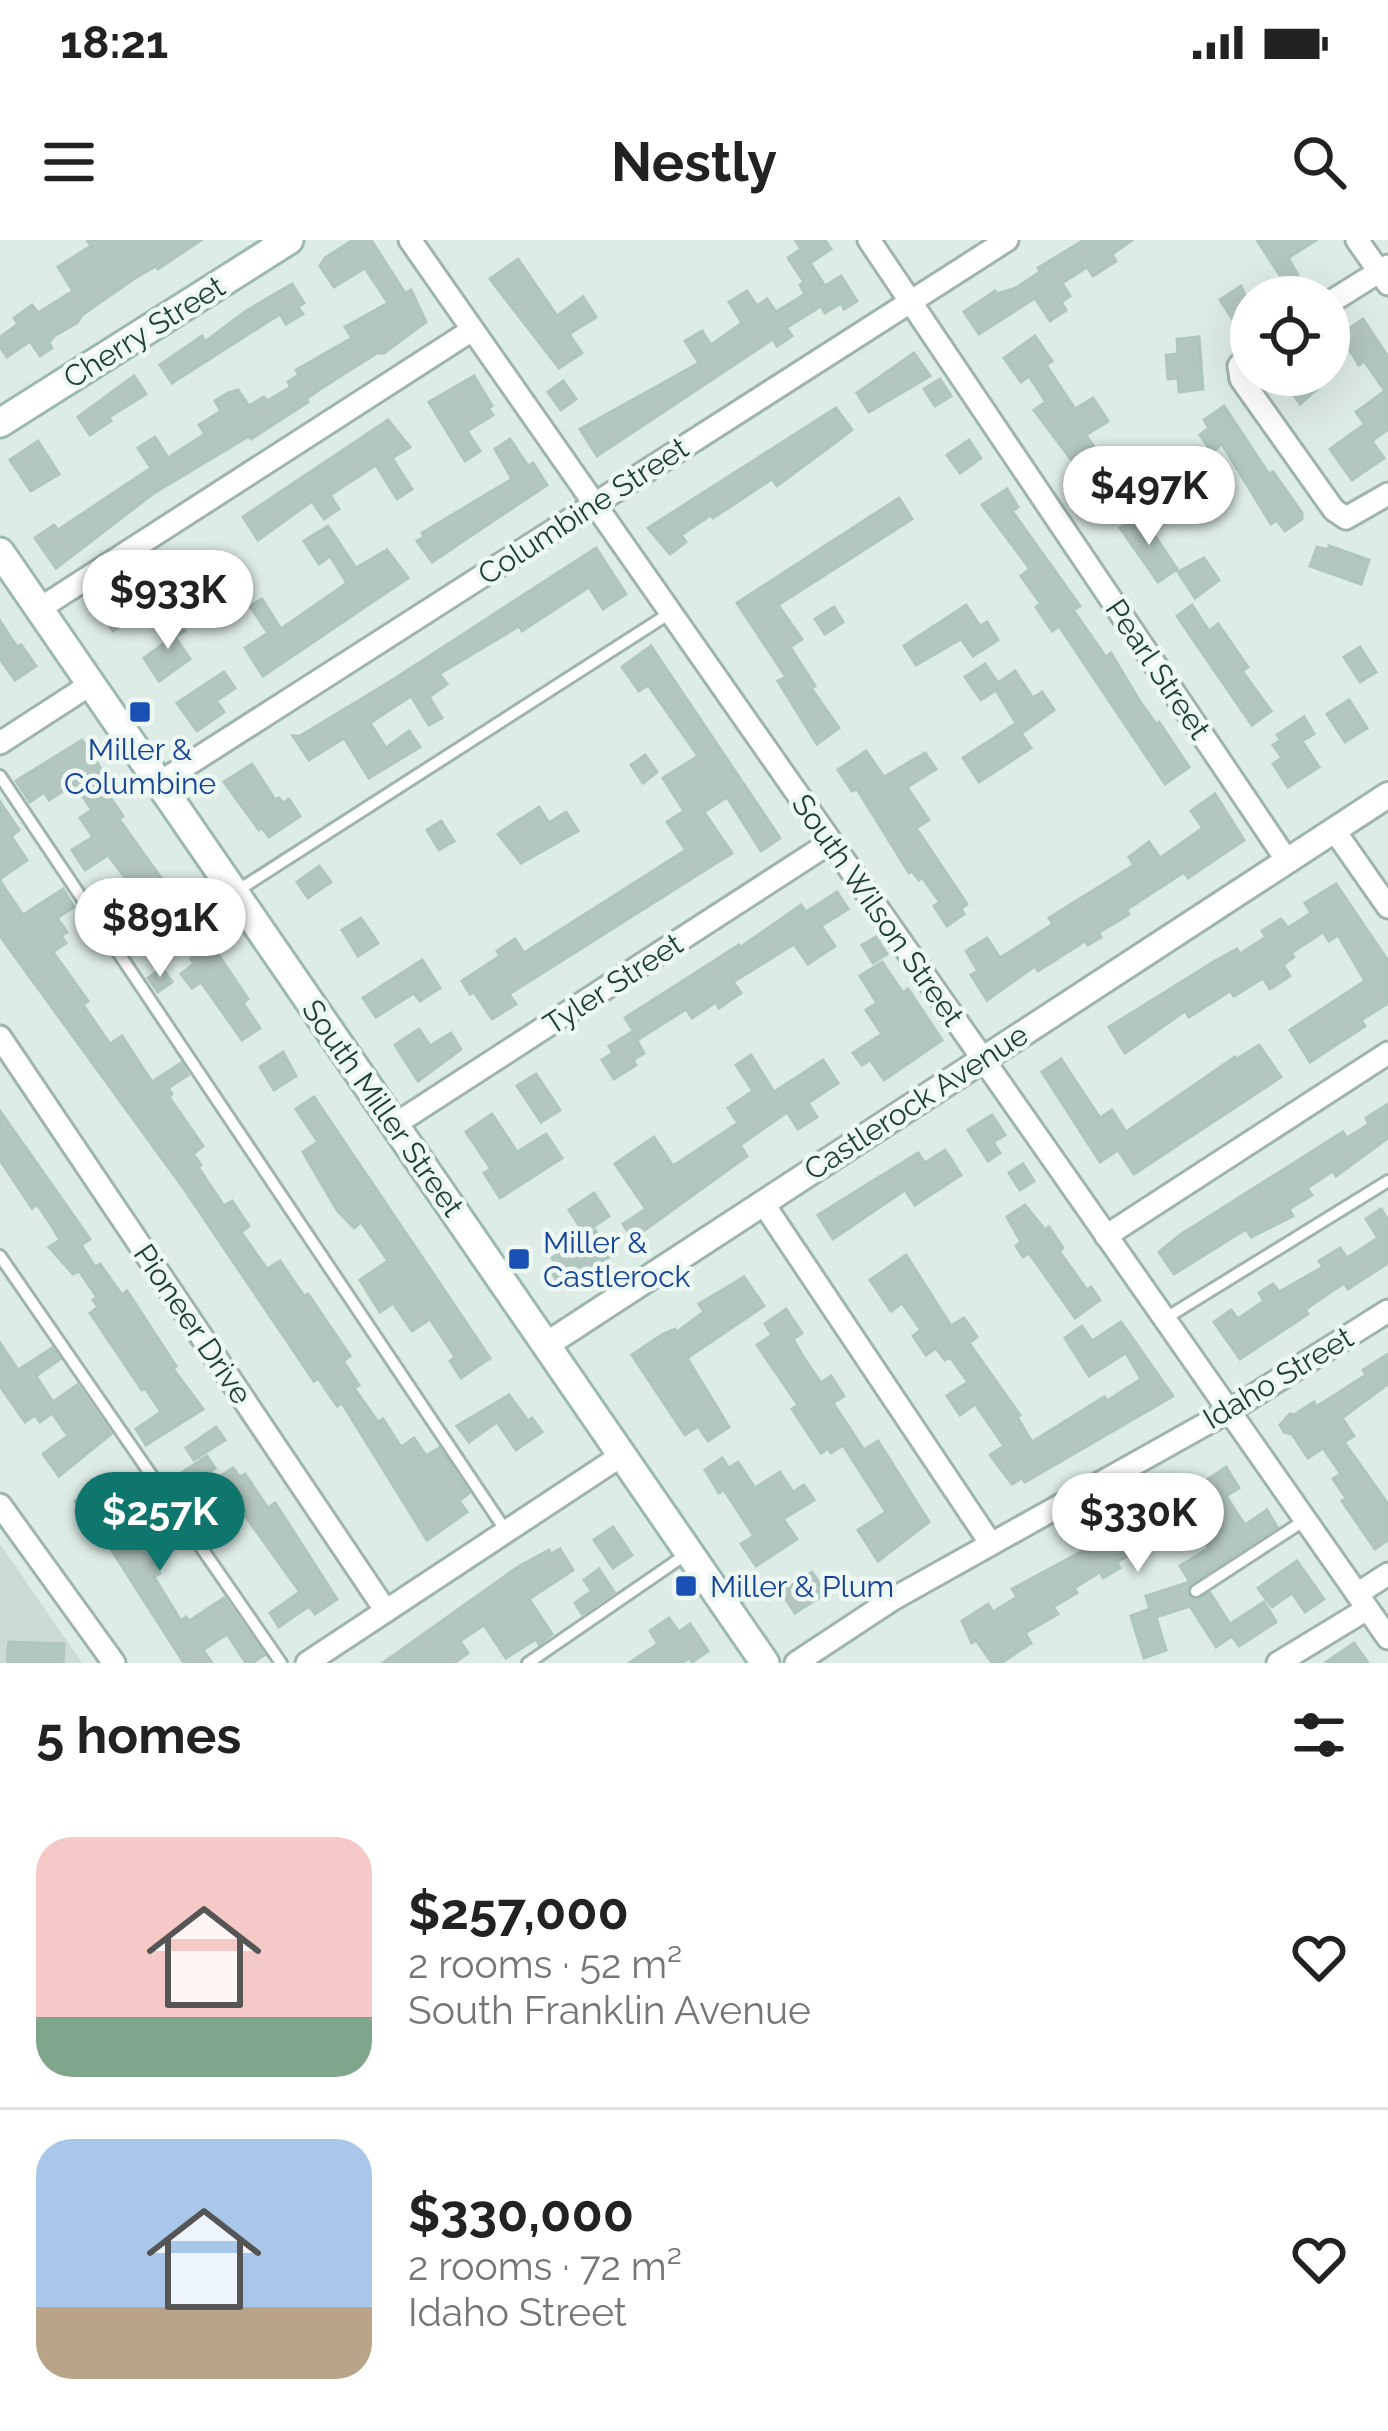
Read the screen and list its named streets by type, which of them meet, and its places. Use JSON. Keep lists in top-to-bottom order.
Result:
{
  "streets": {
    "main road": ["Cherry Street", "South Miller Street"],
    "street": [
      "Columbine Street",
      "Pearl Street",
      "South Wilson Street",
      "Tyler Street",
      "Castlerock Avenue",
      "Pioneer Drive",
      "Idaho Street"
    ]
  },
  "crossings": [
    ["Columbine Street", "Pearl Street"],
    ["Columbine Street", "South Wilson Street"],
    ["Columbine Street", "South Miller Street"],
    ["Pearl Street", "Castlerock Avenue"],
    ["South Wilson Street", "Tyler Street"],
    ["South Wilson Street", "Castlerock Avenue"],
    ["South Wilson Street", "Idaho Street"],
    ["Tyler Street", "South Miller Street"],
    ["Castlerock Avenue", "South Miller Street"]
  ],
  "places": {
    "transit": ["Miller & Columbine", "Miller & Castlerock", "Miller & Plum"]
  },
  "page": {
    "status": "18:21",
    "header": "Nestly",
    "price": [
      "$497K",
      "$933K",
      "$891K",
      "$257K",
      "$330K"
    ],
    "heading": "5 homes",
    "list": [
      {
        "name": "$257,000",
        "note": "2 rooms · 52 m² · South Franklin Avenue"
      },
      {
        "name": "$330,000",
        "note": "2 rooms · 72 m² · Idaho Street"
      }
    ]
  }
}
